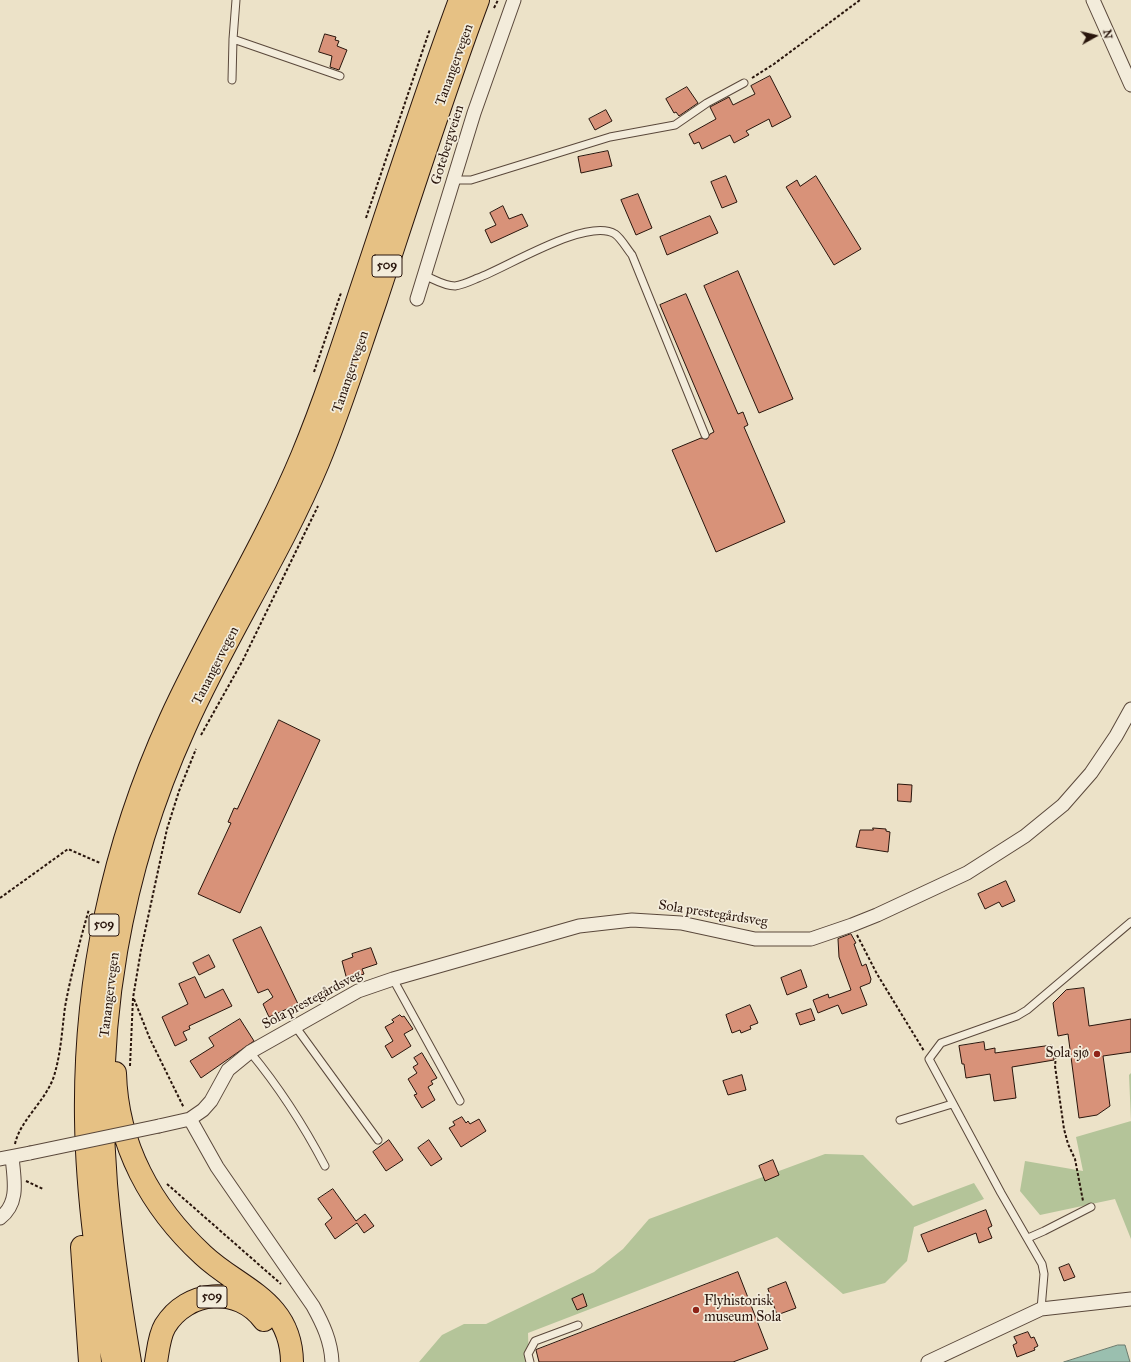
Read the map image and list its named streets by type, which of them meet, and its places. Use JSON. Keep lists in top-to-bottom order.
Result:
{
  "streets": {
    "highway": ["Tanangervegen", "509"],
    "street": ["Gotebergveien", "Sola prestegårdsveg"]
  },
  "crossings": [
    ["Tanangervegen", "509"]
  ],
  "places": ["Sola sjø", "Flyhistorisk museum Sola"],
  "north": "right"
}
